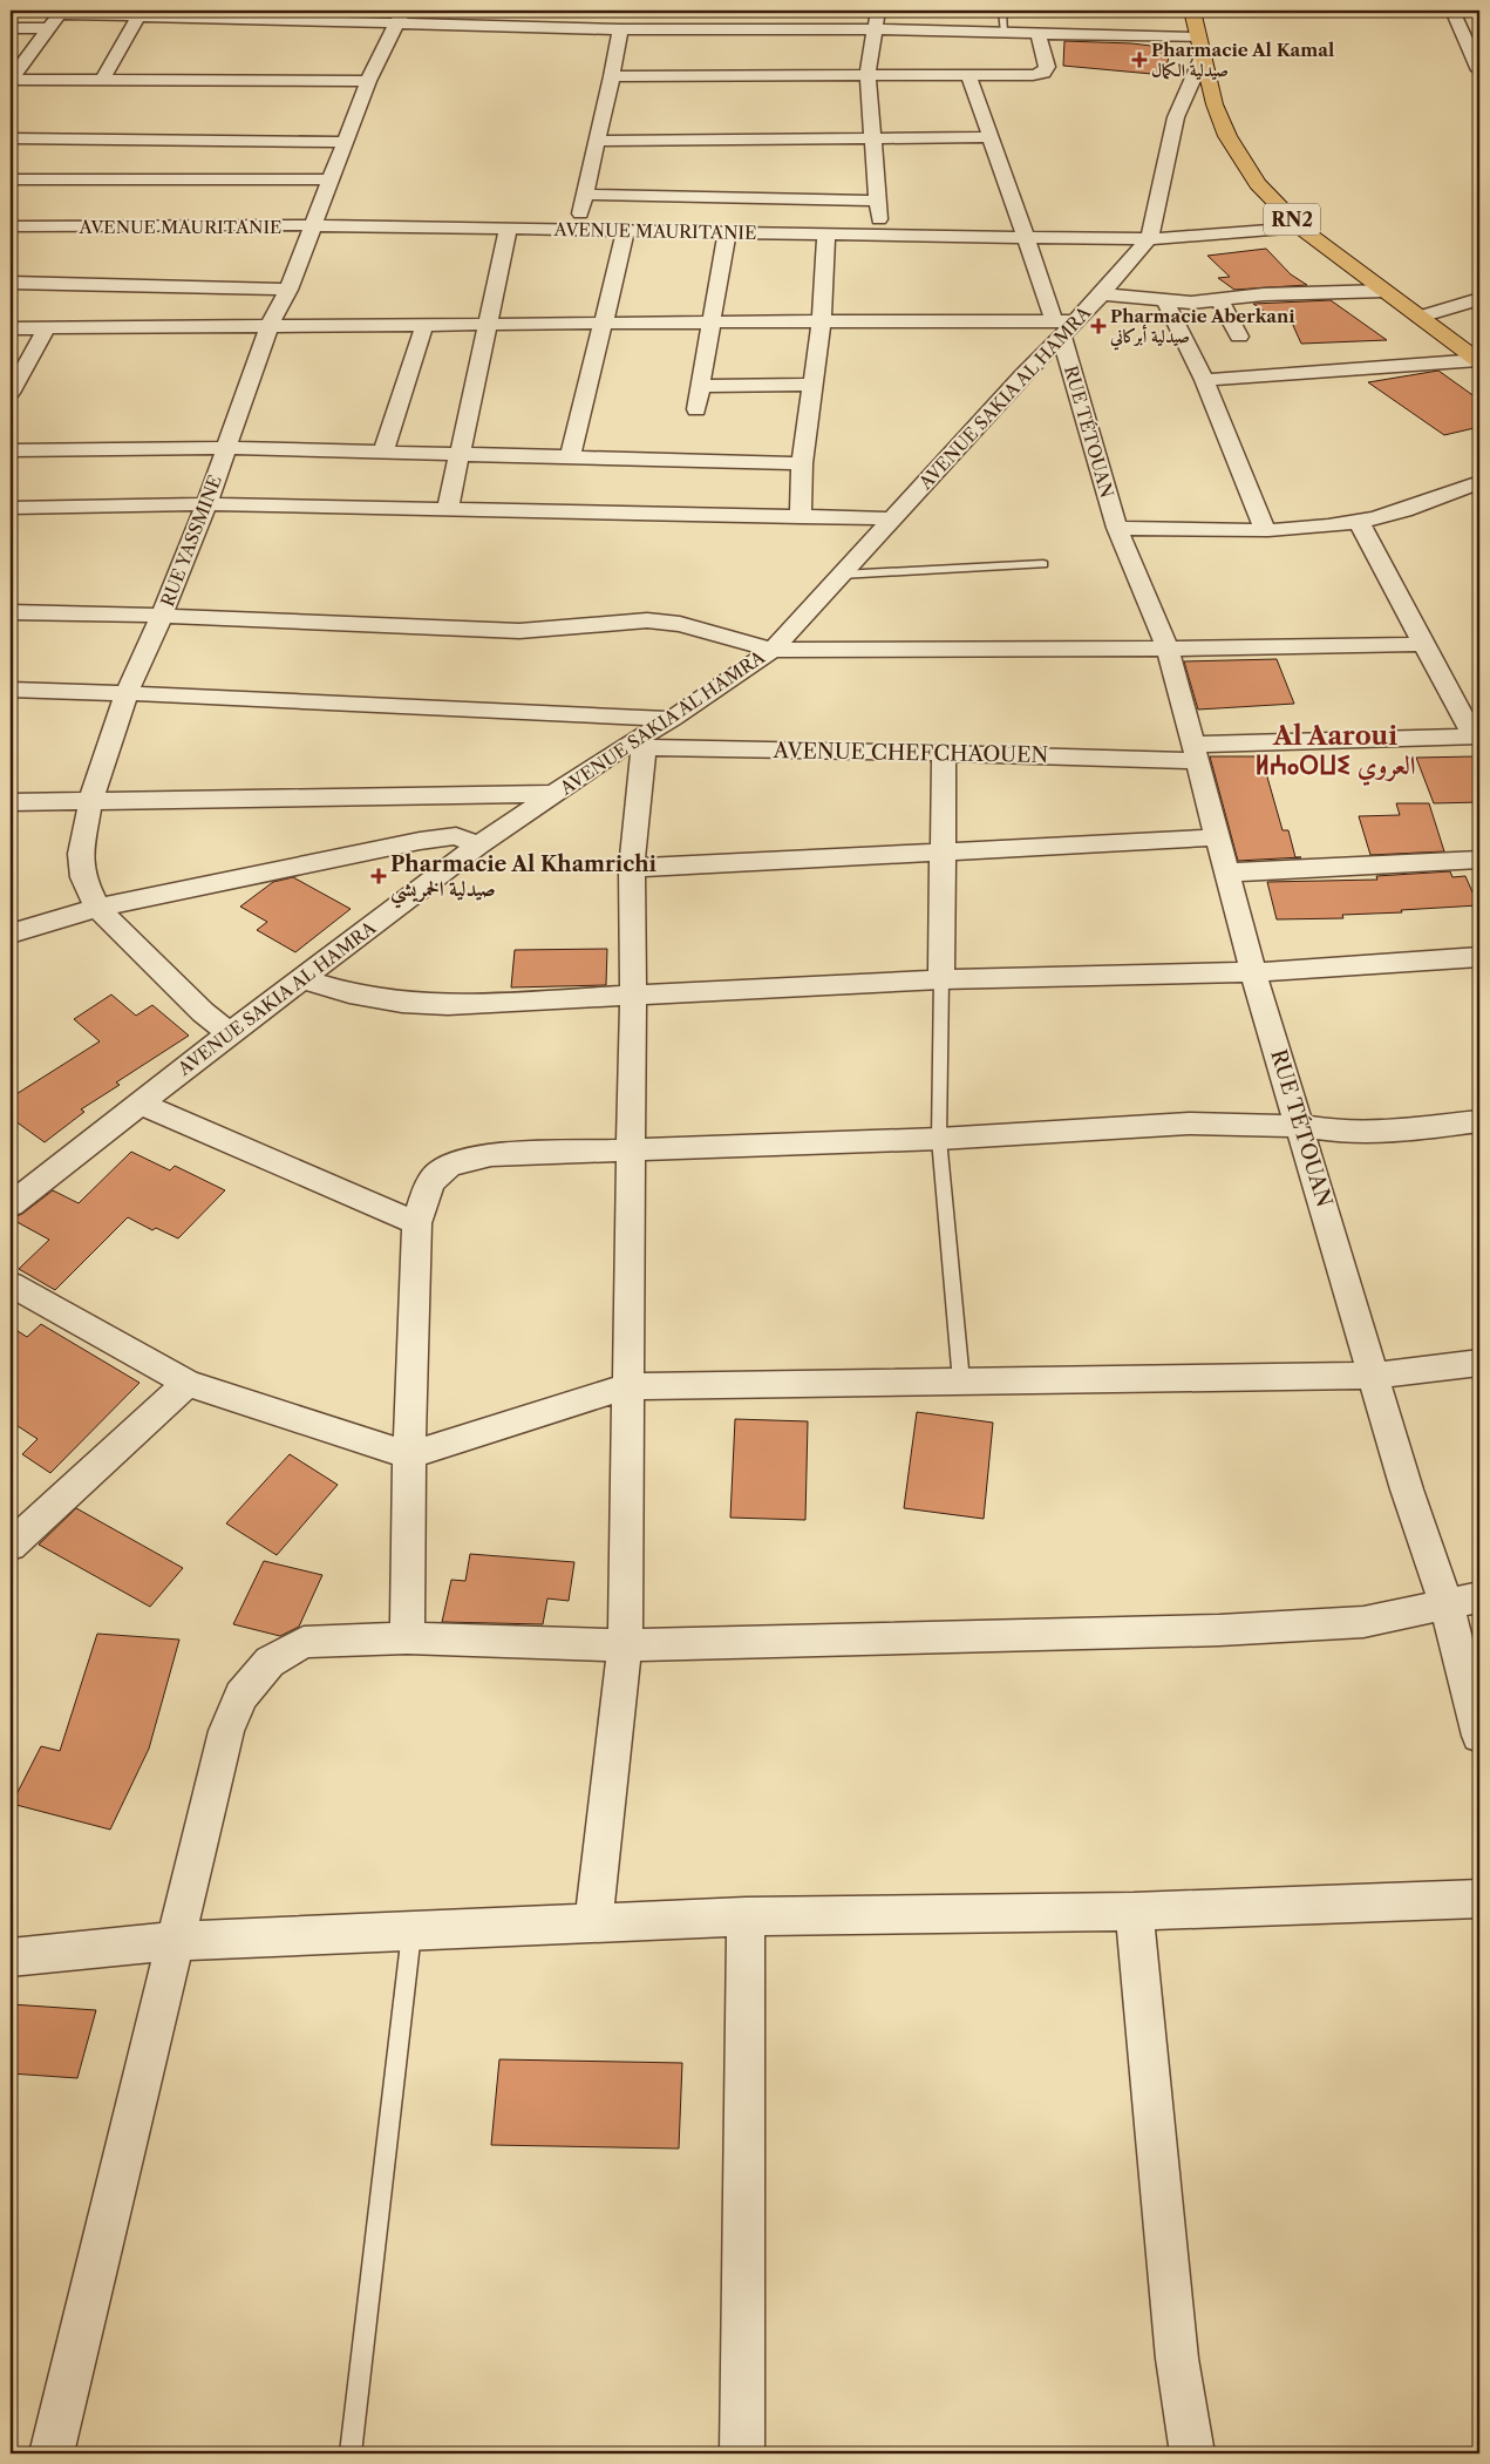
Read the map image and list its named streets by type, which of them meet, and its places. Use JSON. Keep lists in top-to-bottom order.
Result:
{
  "streets": {
    "main road": ["RN2"],
    "street": [
      "AVENUE MAURITANIE",
      "AVENUE SAKIA AL HAMRA",
      "RUE TÉTOUAN",
      "RUE YASSMINE",
      "AVENUE CHEFCHAOUEN"
    ]
  },
  "crossings": [
    ["RN2", "AVENUE MAURITANIE"],
    ["RN2", "AVENUE SAKIA AL HAMRA"],
    ["AVENUE MAURITANIE", "AVENUE SAKIA AL HAMRA"],
    ["AVENUE MAURITANIE", "RUE TÉTOUAN"],
    ["AVENUE MAURITANIE", "RUE YASSMINE"],
    ["AVENUE SAKIA AL HAMRA", "RUE TÉTOUAN"],
    ["AVENUE SAKIA AL HAMRA", "RUE YASSMINE"],
    ["AVENUE SAKIA AL HAMRA", "AVENUE CHEFCHAOUEN"],
    ["RUE TÉTOUAN", "AVENUE CHEFCHAOUEN"]
  ],
  "districts": ["Al Aaroui ⵍⵄⴰⵔⵡⵉ العروي"],
  "places": {
    "health": ["Pharmacie Al Kamal صيدلية الكمال", "Pharmacie Aberkani صيدلية أبركاني", "Pharmacie Al Khamrichi صيدلية الخمريشي"]
  }
}
